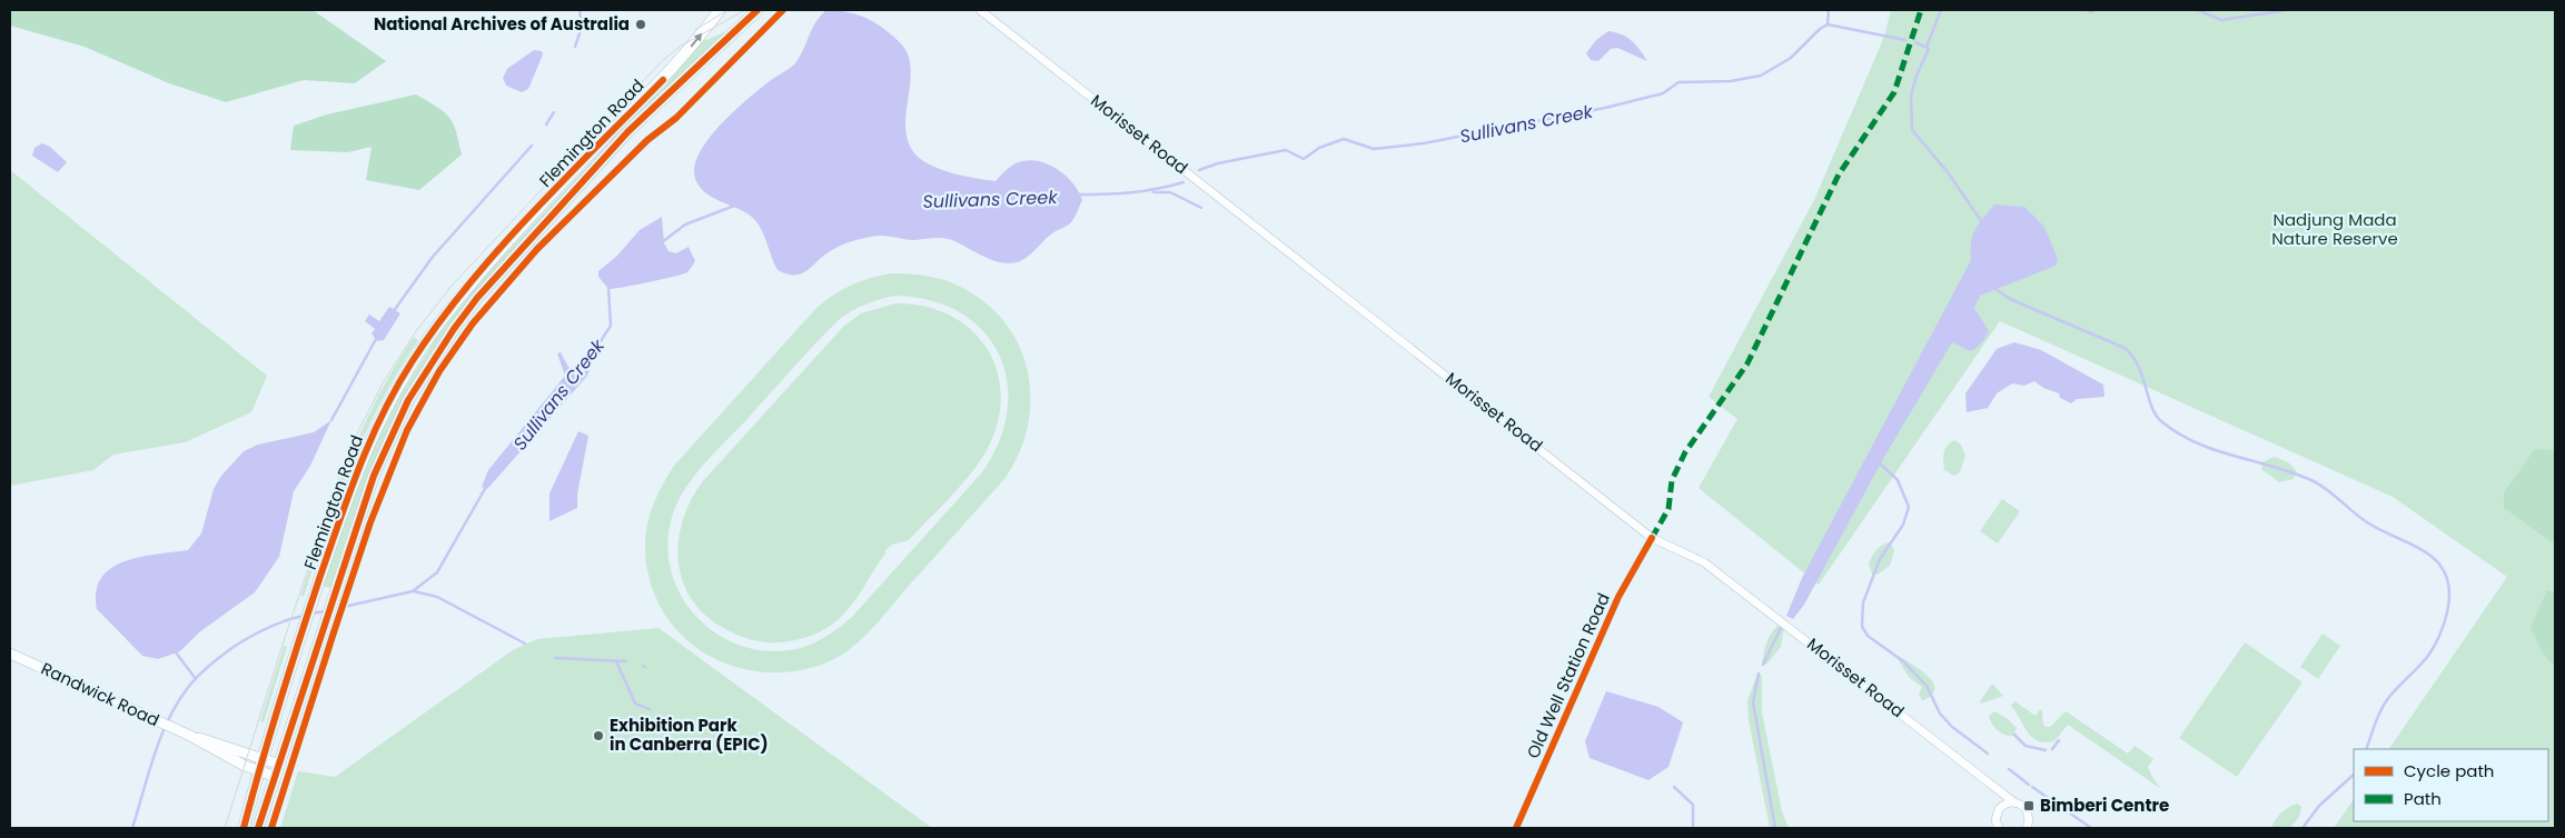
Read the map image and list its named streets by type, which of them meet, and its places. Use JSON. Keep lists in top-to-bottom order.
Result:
{
  "streets": {
    "main road": ["Flemington Road"],
    "street": ["Morisset Road", "Old Well Station Road", "Randwick Road"]
  },
  "crossings": [
    ["Flemington Road", "Randwick Road"],
    ["Morisset Road", "Old Well Station Road"]
  ],
  "water": ["Sullivans Creek"],
  "parks": ["Nadjung Mada Nature Reserve"],
  "places": {
    "other": ["National Archives of Australia", "Exhibition Park in Canberra (EPIC)"],
    "transit": ["Bimberi Centre"]
  },
  "legend": ["Cycle path", "Path"]
}
